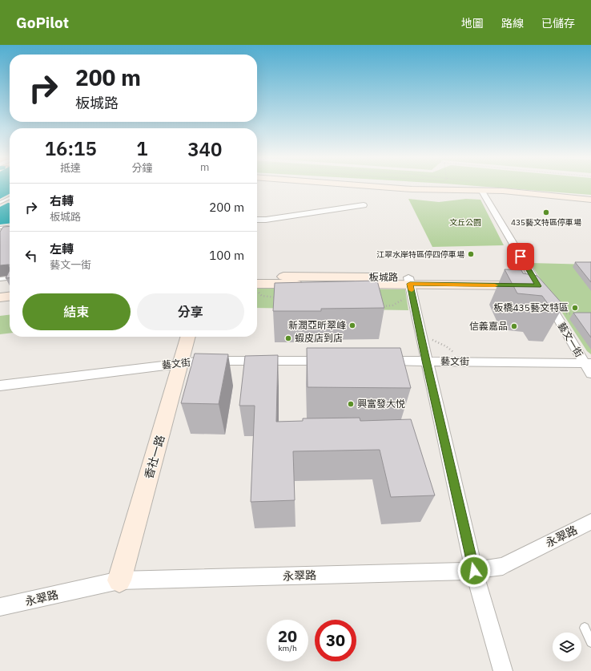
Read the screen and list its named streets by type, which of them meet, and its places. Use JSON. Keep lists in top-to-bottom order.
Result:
{
  "streets": {
    "street": [
      "板城路",
      "藝文一街",
      "藝文街",
      "香社一路",
      "永翠路"
    ]
  },
  "crossings": [
    ["板城路", "藝文一街"],
    ["藝文一街", "藝文街"],
    ["藝文街", "香社一路"],
    ["香社一路", "永翠路"]
  ],
  "parks": ["文丘公園"],
  "places": [
    "435藝文特區停車場",
    "江翠水岸特區停四停車場",
    "板橋435藝文特區",
    "新潤亞昕翠峰",
    "信義嘉品",
    "蝦皮店到店",
    "興富發大悦"
  ],
  "page": {
    "header": "GoPilot",
    "nav": ["地圖", "路線", "已儲存"],
    "turn": ["200 m", "板城路"],
    "eta": [
      "16:15",
      "抵達",
      "1",
      "分鐘",
      "340",
      "m"
    ],
    "list": [
      {
        "name": "右轉",
        "note": "板城路",
        "value": "200 m"
      },
      {
        "name": "左轉",
        "note": "藝文一街",
        "value": "100 m"
      }
    ],
    "buttons": ["結束", "分享"],
    "speed": "20 km/h",
    "limit": "30"
  }
}
